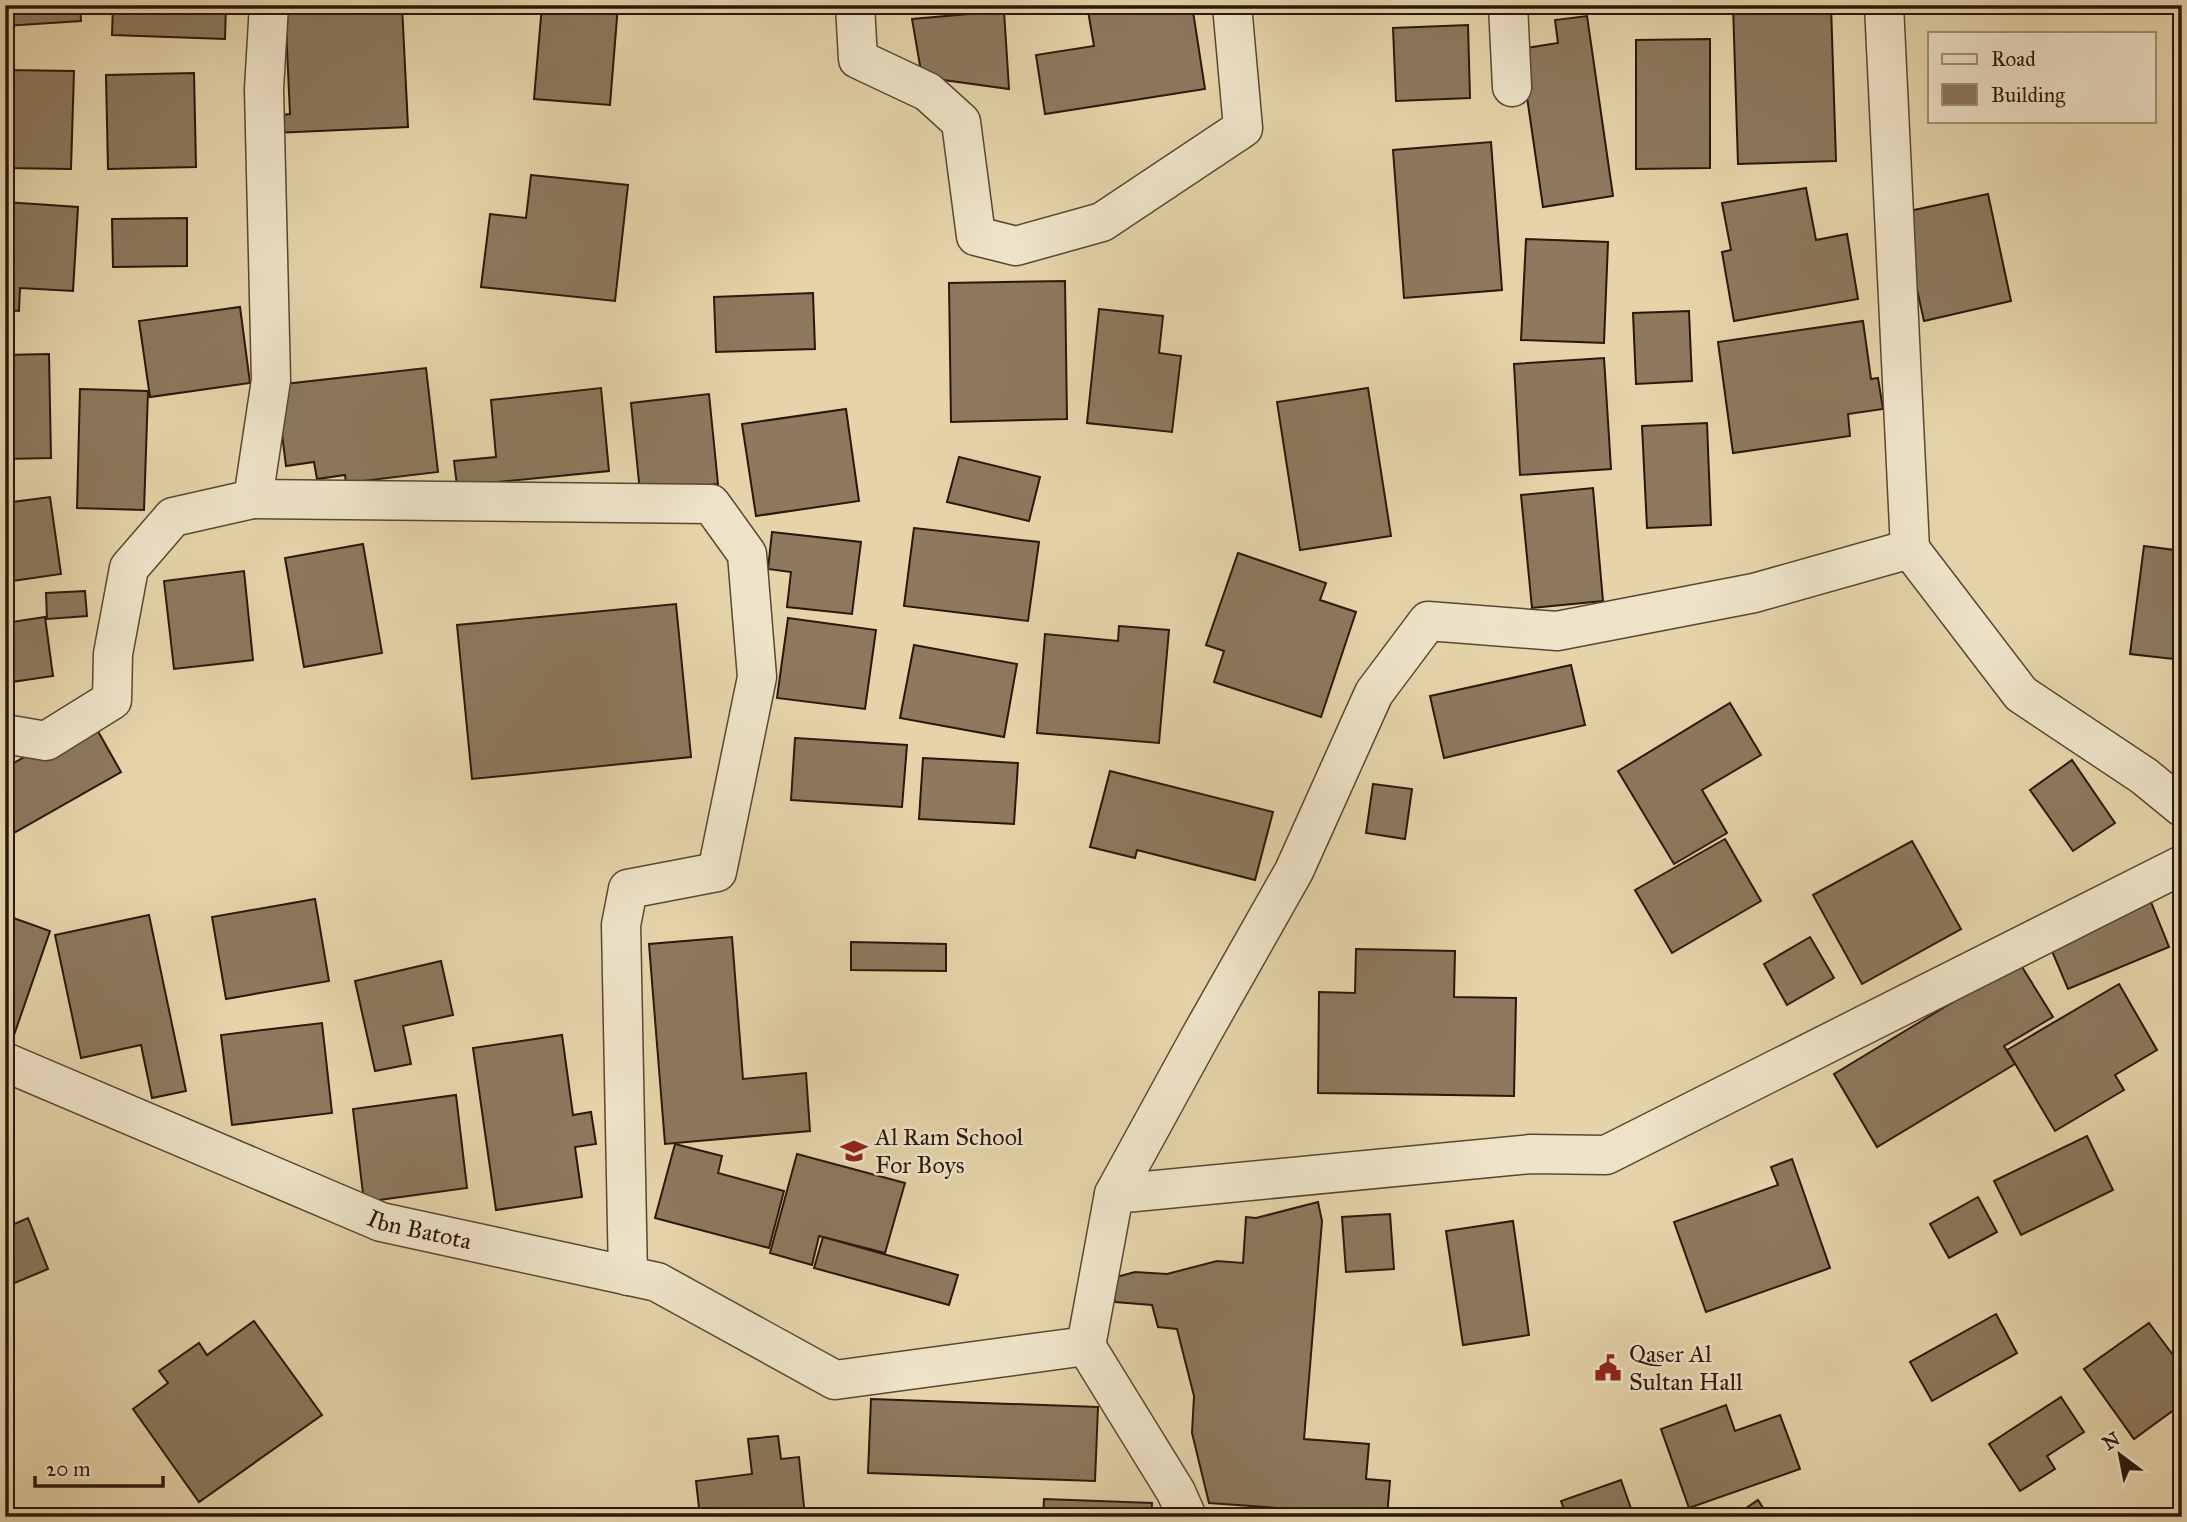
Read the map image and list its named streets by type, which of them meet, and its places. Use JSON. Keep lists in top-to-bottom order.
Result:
{
  "streets": {
    "street": ["Ibn Batota"]
  },
  "places": {
    "school or university": ["Al Ram School For Boys"],
    "public building": ["Qaser Al Sultan Hall"]
  },
  "legend": ["Road", "Building"],
  "scale_bar": "20 m",
  "north": "top left"
}
